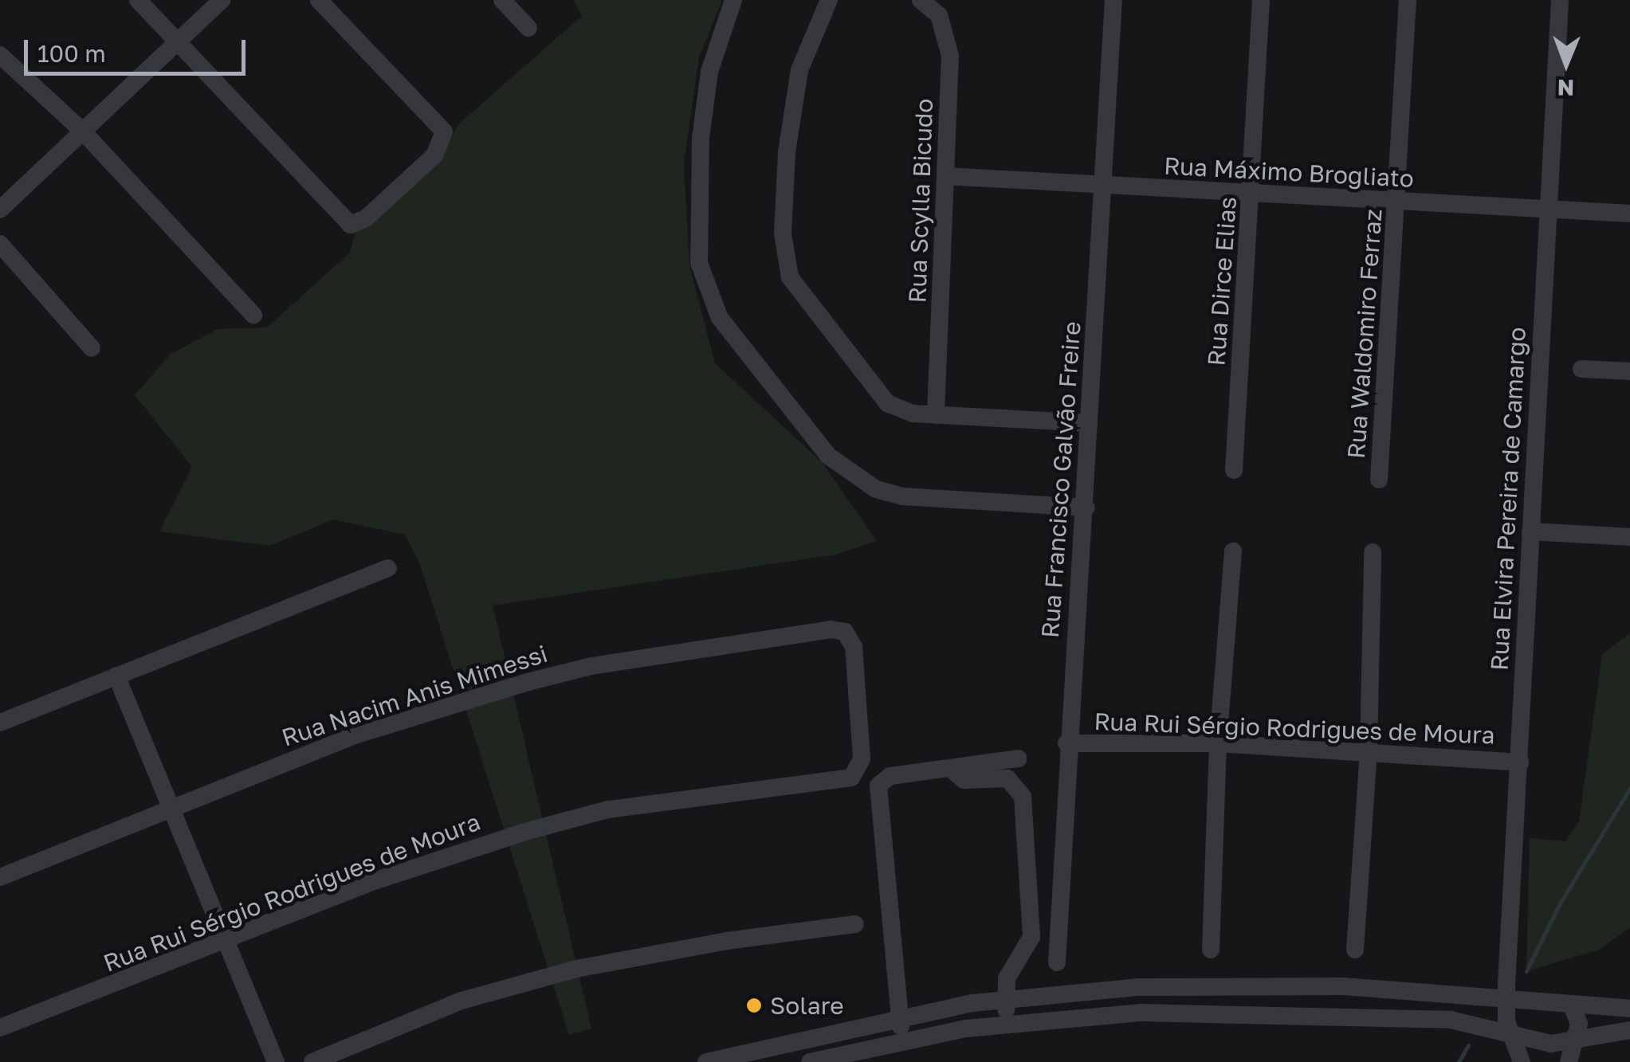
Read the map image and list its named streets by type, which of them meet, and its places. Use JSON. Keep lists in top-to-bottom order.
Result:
{
  "streets": {
    "street": [
      "Rua Máximo Brogliato",
      "Rua Scylla Bicudo",
      "Rua Dirce Elias",
      "Rua Waldomiro Ferraz",
      "Rua Francisco Galvão Freire",
      "Rua Elvira Pereira de Camargo",
      "Rua Nacim Anis Mimessi",
      "Rua Rui Sérgio Rodrigues de Moura"
    ]
  },
  "crossings": [
    ["Rua Máximo Brogliato", "Rua Scylla Bicudo"],
    ["Rua Máximo Brogliato", "Rua Dirce Elias"],
    ["Rua Máximo Brogliato", "Rua Waldomiro Ferraz"],
    ["Rua Máximo Brogliato", "Rua Francisco Galvão Freire"],
    ["Rua Máximo Brogliato", "Rua Elvira Pereira de Camargo"],
    ["Rua Francisco Galvão Freire", "Rua Rui Sérgio Rodrigues de Moura"],
    ["Rua Elvira Pereira de Camargo", "Rua Rui Sérgio Rodrigues de Moura"],
    ["Rua Nacim Anis Mimessi", "Rua Rui Sérgio Rodrigues de Moura"]
  ],
  "places": ["Solare"],
  "scale_bar": "100 m",
  "north": "bottom"
}
